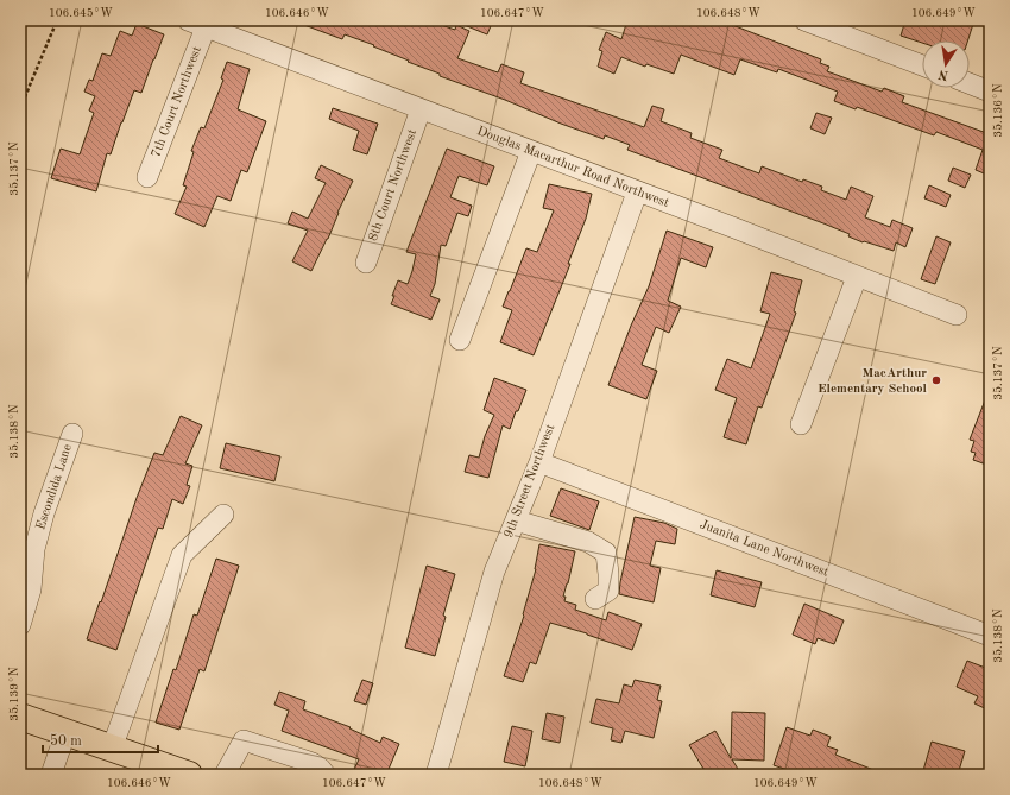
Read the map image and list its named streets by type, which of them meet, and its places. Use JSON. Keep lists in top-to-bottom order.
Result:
{
  "streets": {
    "street": [
      "7th Court Northwest",
      "Douglas Macarthur Road Northwest",
      "8th Court Northwest",
      "9th Street Northwest",
      "Escondida Lane",
      "Juanita Lane Northwest"
    ]
  },
  "crossings": [
    ["7th Court Northwest", "Douglas Macarthur Road Northwest"],
    ["Douglas Macarthur Road Northwest", "8th Court Northwest"],
    ["Douglas Macarthur Road Northwest", "9th Street Northwest"],
    ["9th Street Northwest", "Juanita Lane Northwest"]
  ],
  "places": ["MacArthur Elementary School"],
  "scale_bar": "50 m",
  "north": "bottom",
  "coordinates": [
    "106.645°W",
    "106.646°W",
    "106.647°W",
    "106.648°W",
    "106.649°W",
    "35.136°N",
    "35.137°N",
    "35.138°N",
    "35.139°N"
  ]
}
